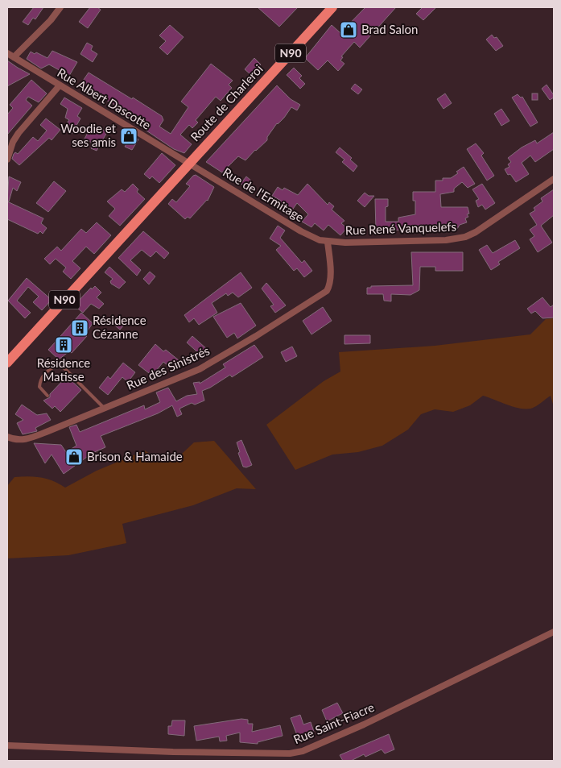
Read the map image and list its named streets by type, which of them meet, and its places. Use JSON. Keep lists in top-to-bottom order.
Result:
{
  "streets": {
    "main road": ["N90", "Route de Charleroi"],
    "street": [
      "Rue Albert Dascotte",
      "Rue de l'Ermitage",
      "Rue René Vanquelefs",
      "Rue des Sinistrés",
      "Rue Saint-Fiacre"
    ]
  },
  "crossings": [
    ["N90", "Rue Albert Dascotte"],
    ["N90", "Route de Charleroi"],
    ["N90", "Rue de l'Ermitage"],
    ["Rue Albert Dascotte", "Route de Charleroi"],
    ["Rue Albert Dascotte", "Rue de l'Ermitage"],
    ["Route de Charleroi", "Rue de l'Ermitage"],
    ["Rue de l'Ermitage", "Rue René Vanquelefs"],
    ["Rue de l'Ermitage", "Rue des Sinistrés"],
    ["Rue René Vanquelefs", "Rue des Sinistrés"]
  ],
  "places": {
    "shop": ["Brad Salon", "Woodie et ses amis", "Brison & Hamaide"],
    "building": ["Résidence Cézanne", "Résidence Matisse"]
  }
}
